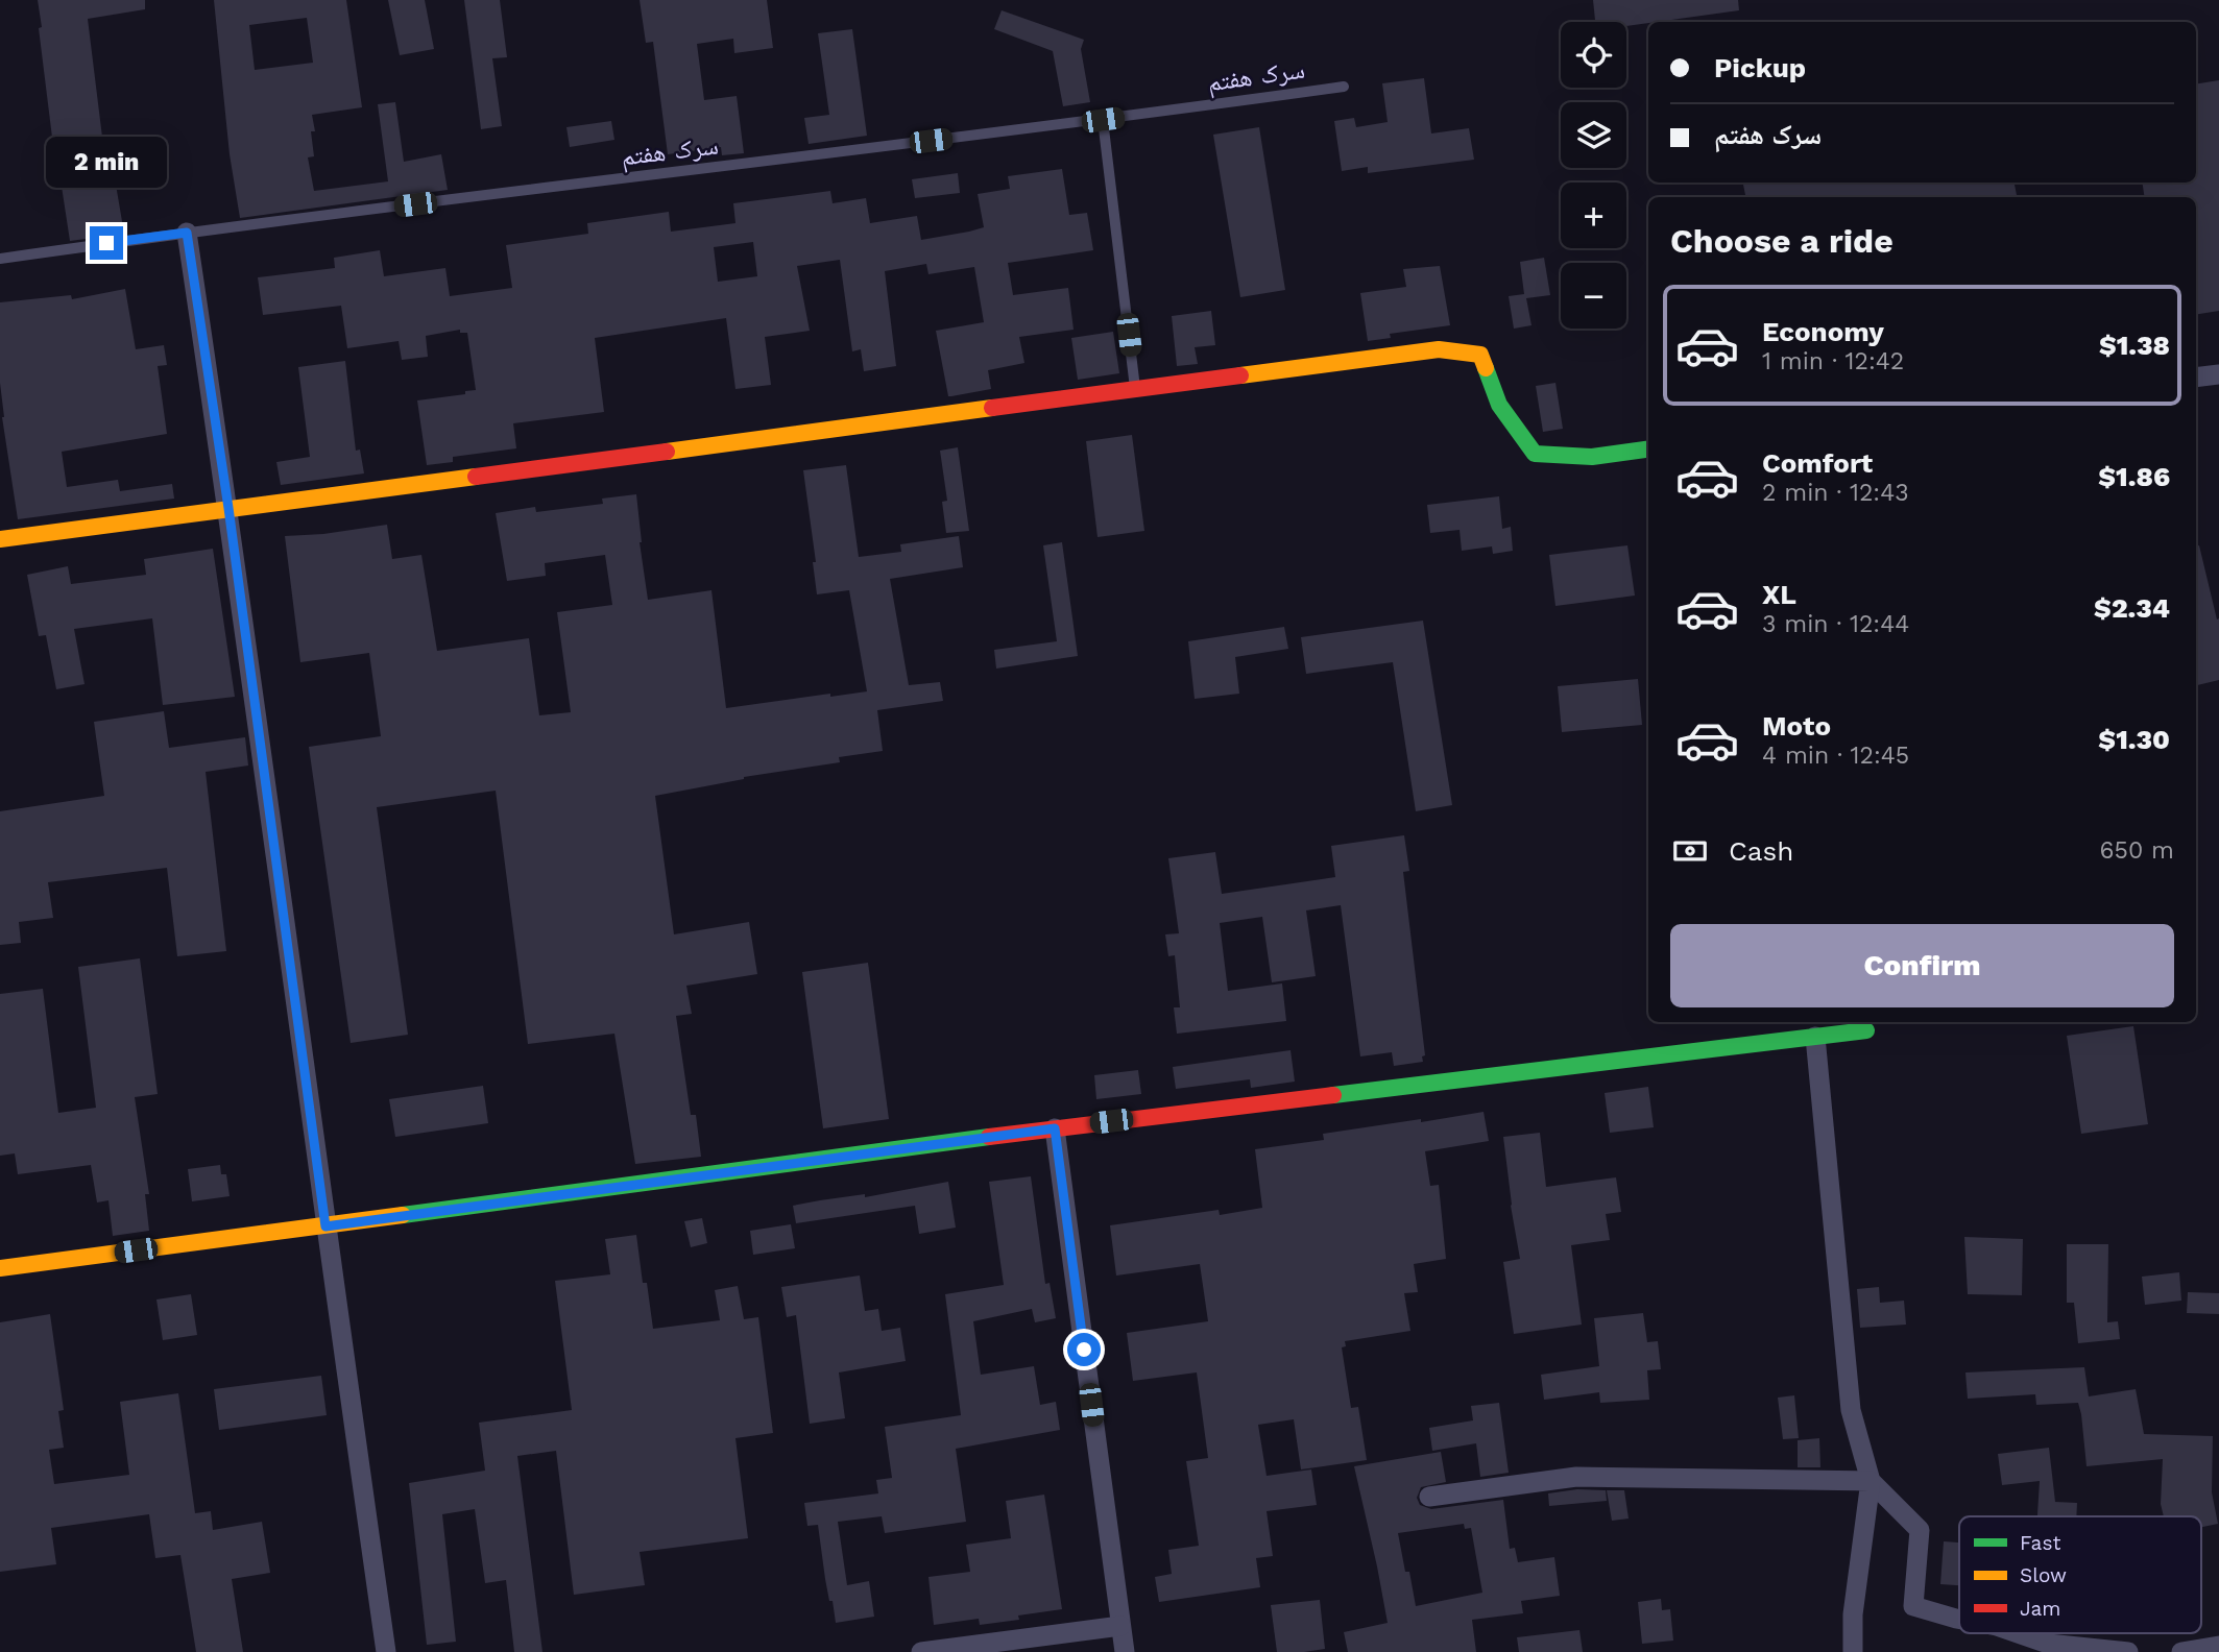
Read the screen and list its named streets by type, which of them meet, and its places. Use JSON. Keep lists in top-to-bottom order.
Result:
{
  "streets": {
    "lane": ["سرک هفتم"]
  },
  "legend": ["Fast", "Slow", "Jam"],
  "page": {
    "map_buttons": ["+", "−"],
    "banner": ["Pickup", "سرک هفتم"],
    "bubble": "2 min",
    "heading": "Choose a ride",
    "list": [
      {
        "name": "Economy",
        "note": "1 min · 12:42",
        "value": "$1.38"
      },
      {
        "name": "Comfort",
        "note": "2 min · 12:43",
        "value": "$1.86"
      },
      {
        "name": "XL",
        "note": "3 min · 12:44",
        "value": "$2.34"
      },
      {
        "name": "Moto",
        "note": "4 min · 12:45",
        "value": "$1.30"
      }
    ],
    "pay": ["Cash", "650 m"],
    "buttons": "Confirm"
  }
}
